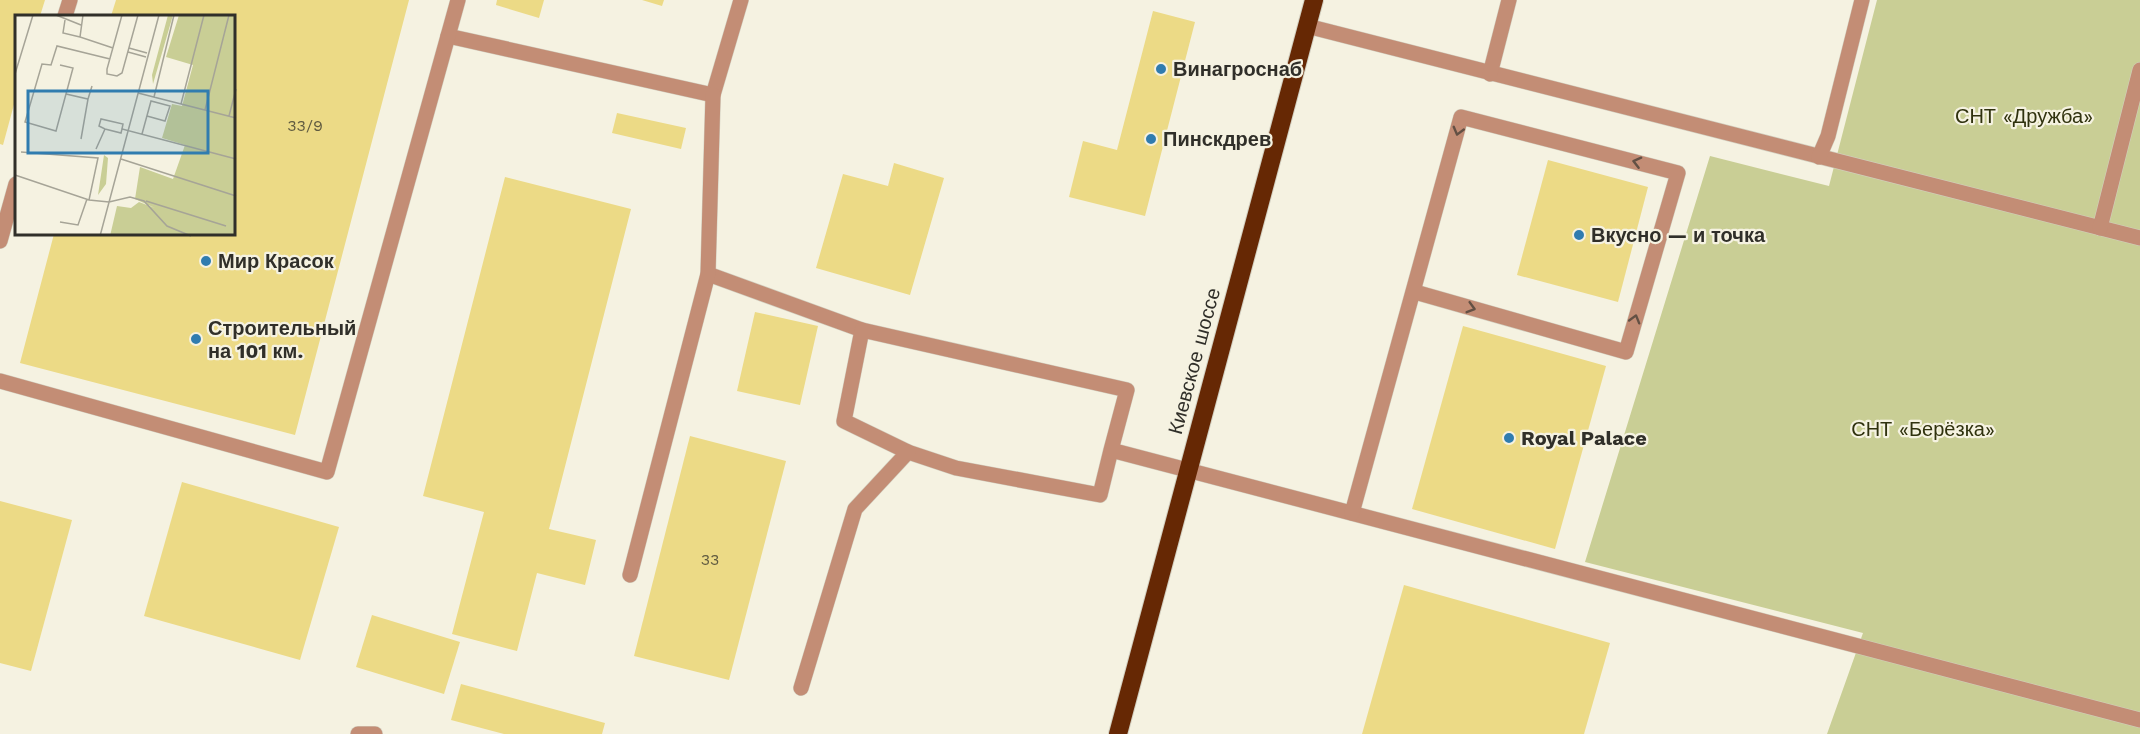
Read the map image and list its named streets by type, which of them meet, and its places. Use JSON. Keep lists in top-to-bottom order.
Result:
{
  "streets": {
    "highway": ["Киевское шоссе"]
  },
  "parks": ["СНТ «Дружба»", "СНТ «Берёзка»"],
  "places": [
    "Винагроснаб",
    "Пинскдрев",
    "Вкусно — и точка",
    "Мир Красок",
    "Строительный на 101 км.",
    "Royal Palace"
  ],
  "house_numbers": ["33/9", "33"]
}
